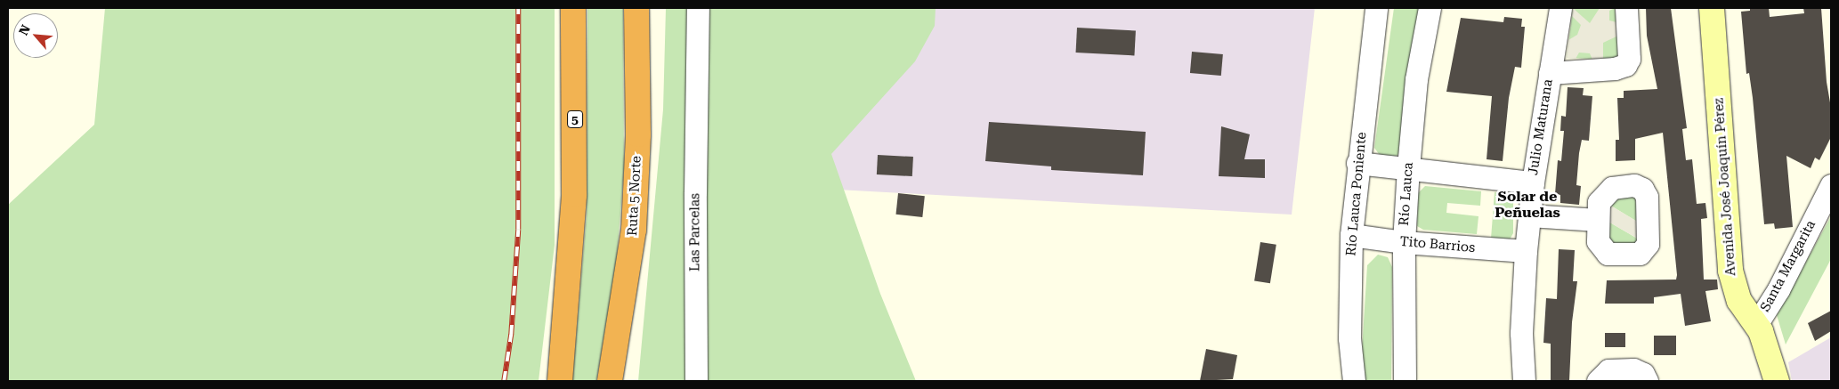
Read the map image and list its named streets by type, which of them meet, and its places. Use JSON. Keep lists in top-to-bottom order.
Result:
{
  "streets": {
    "highway": ["5", "Ruta 5 Norte"],
    "main road": ["Avenida José Joaquín Pérez"],
    "street": [
      "Julio Maturana",
      "Río Lauca Poniente",
      "Río Lauca",
      "Las Parcelas",
      "Tito Barrios",
      "Santa Margarita"
    ]
  },
  "crossings": [
    ["Julio Maturana", "Tito Barrios"],
    ["Avenida José Joaquín Pérez", "Santa Margarita"],
    ["Río Lauca Poniente", "Tito Barrios"],
    ["Río Lauca", "Tito Barrios"]
  ],
  "districts": ["Solar de Peñuelas"],
  "north": "top left"
}
